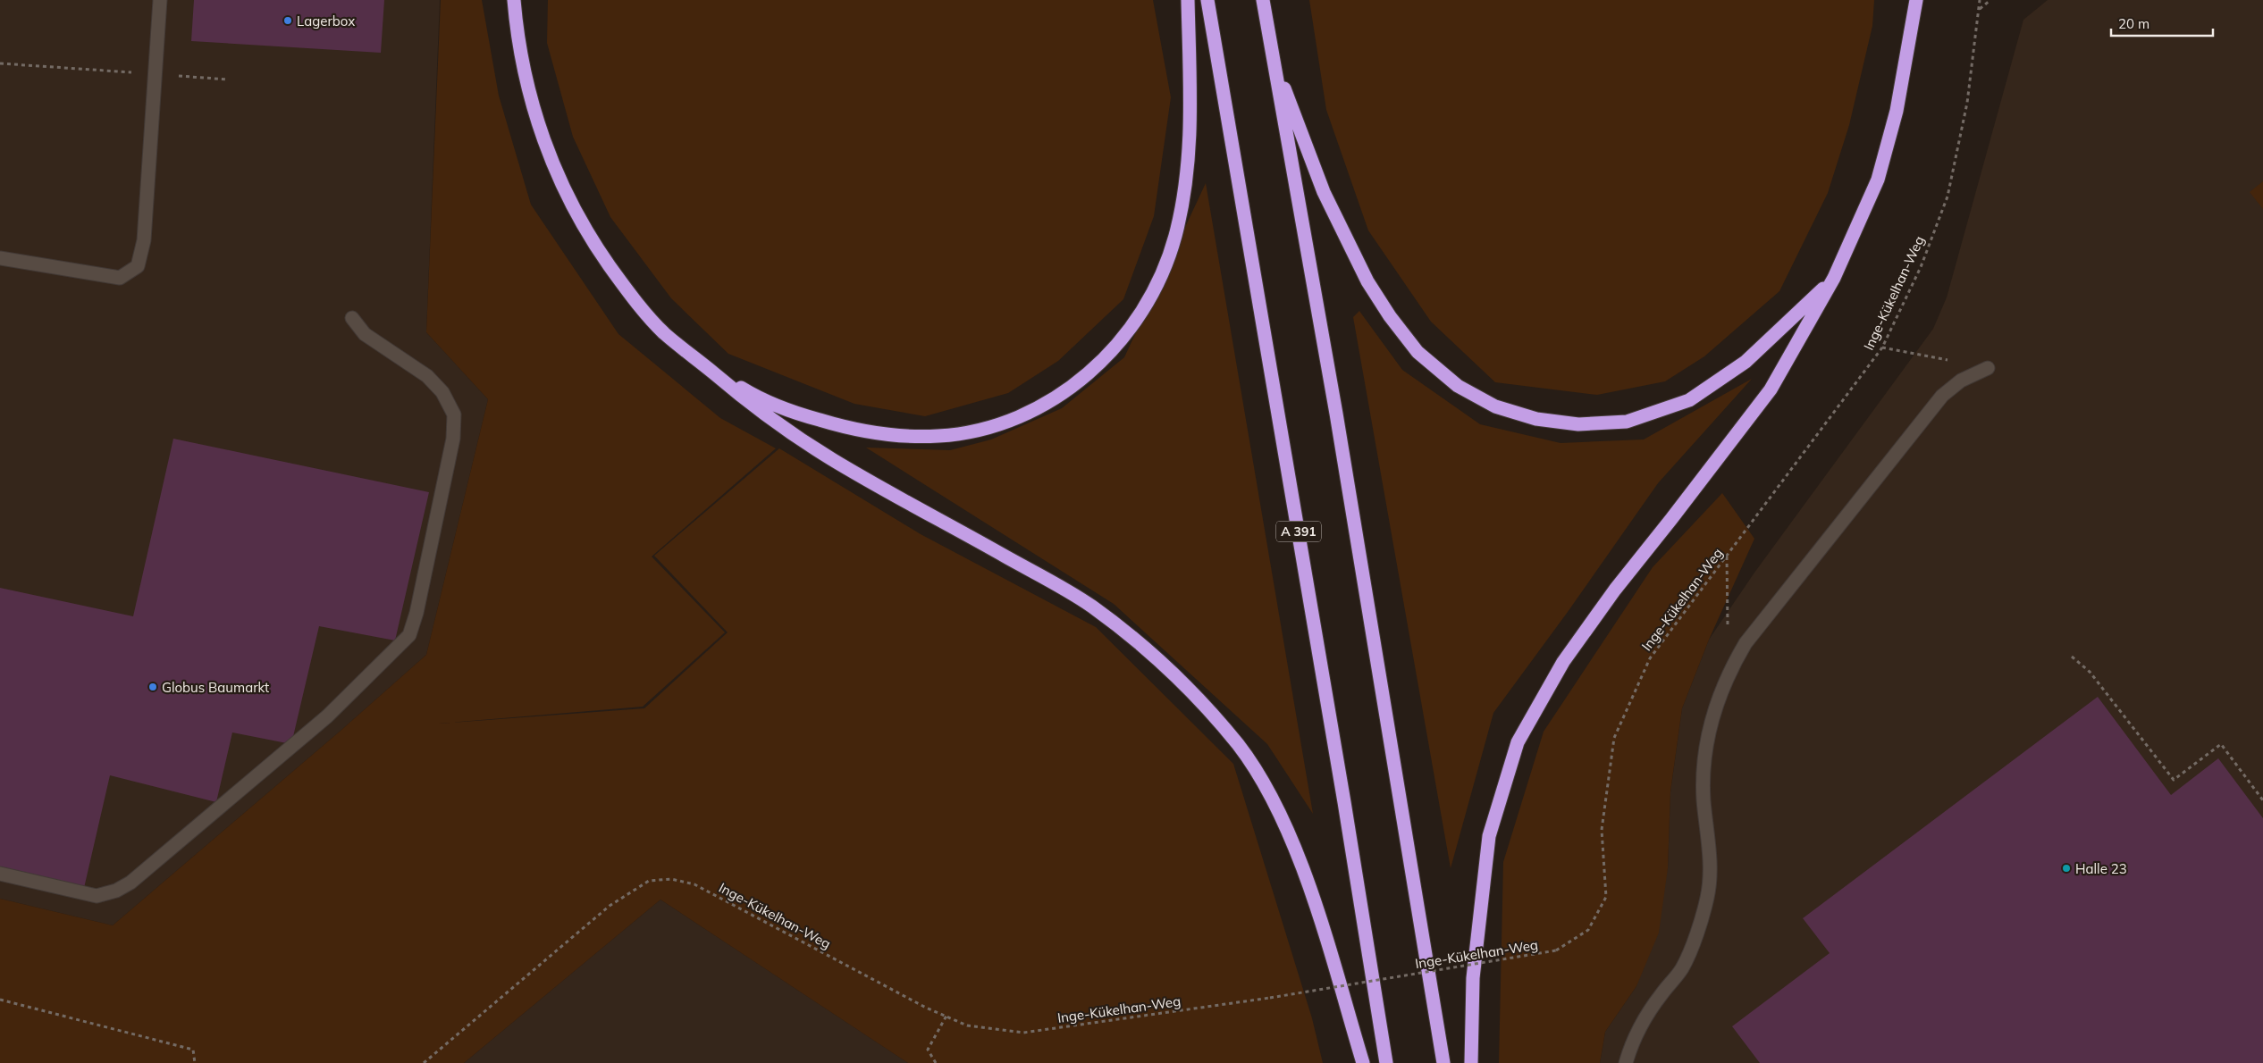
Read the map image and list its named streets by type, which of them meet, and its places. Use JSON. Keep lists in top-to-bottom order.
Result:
{
  "streets": {
    "highway": ["A 391"],
    "path": ["Inge-Kükelhan-Weg"]
  },
  "places": ["Lagerbox", "Globus Baumarkt", "Halle 23"],
  "scale_bar": "20 m"
}
